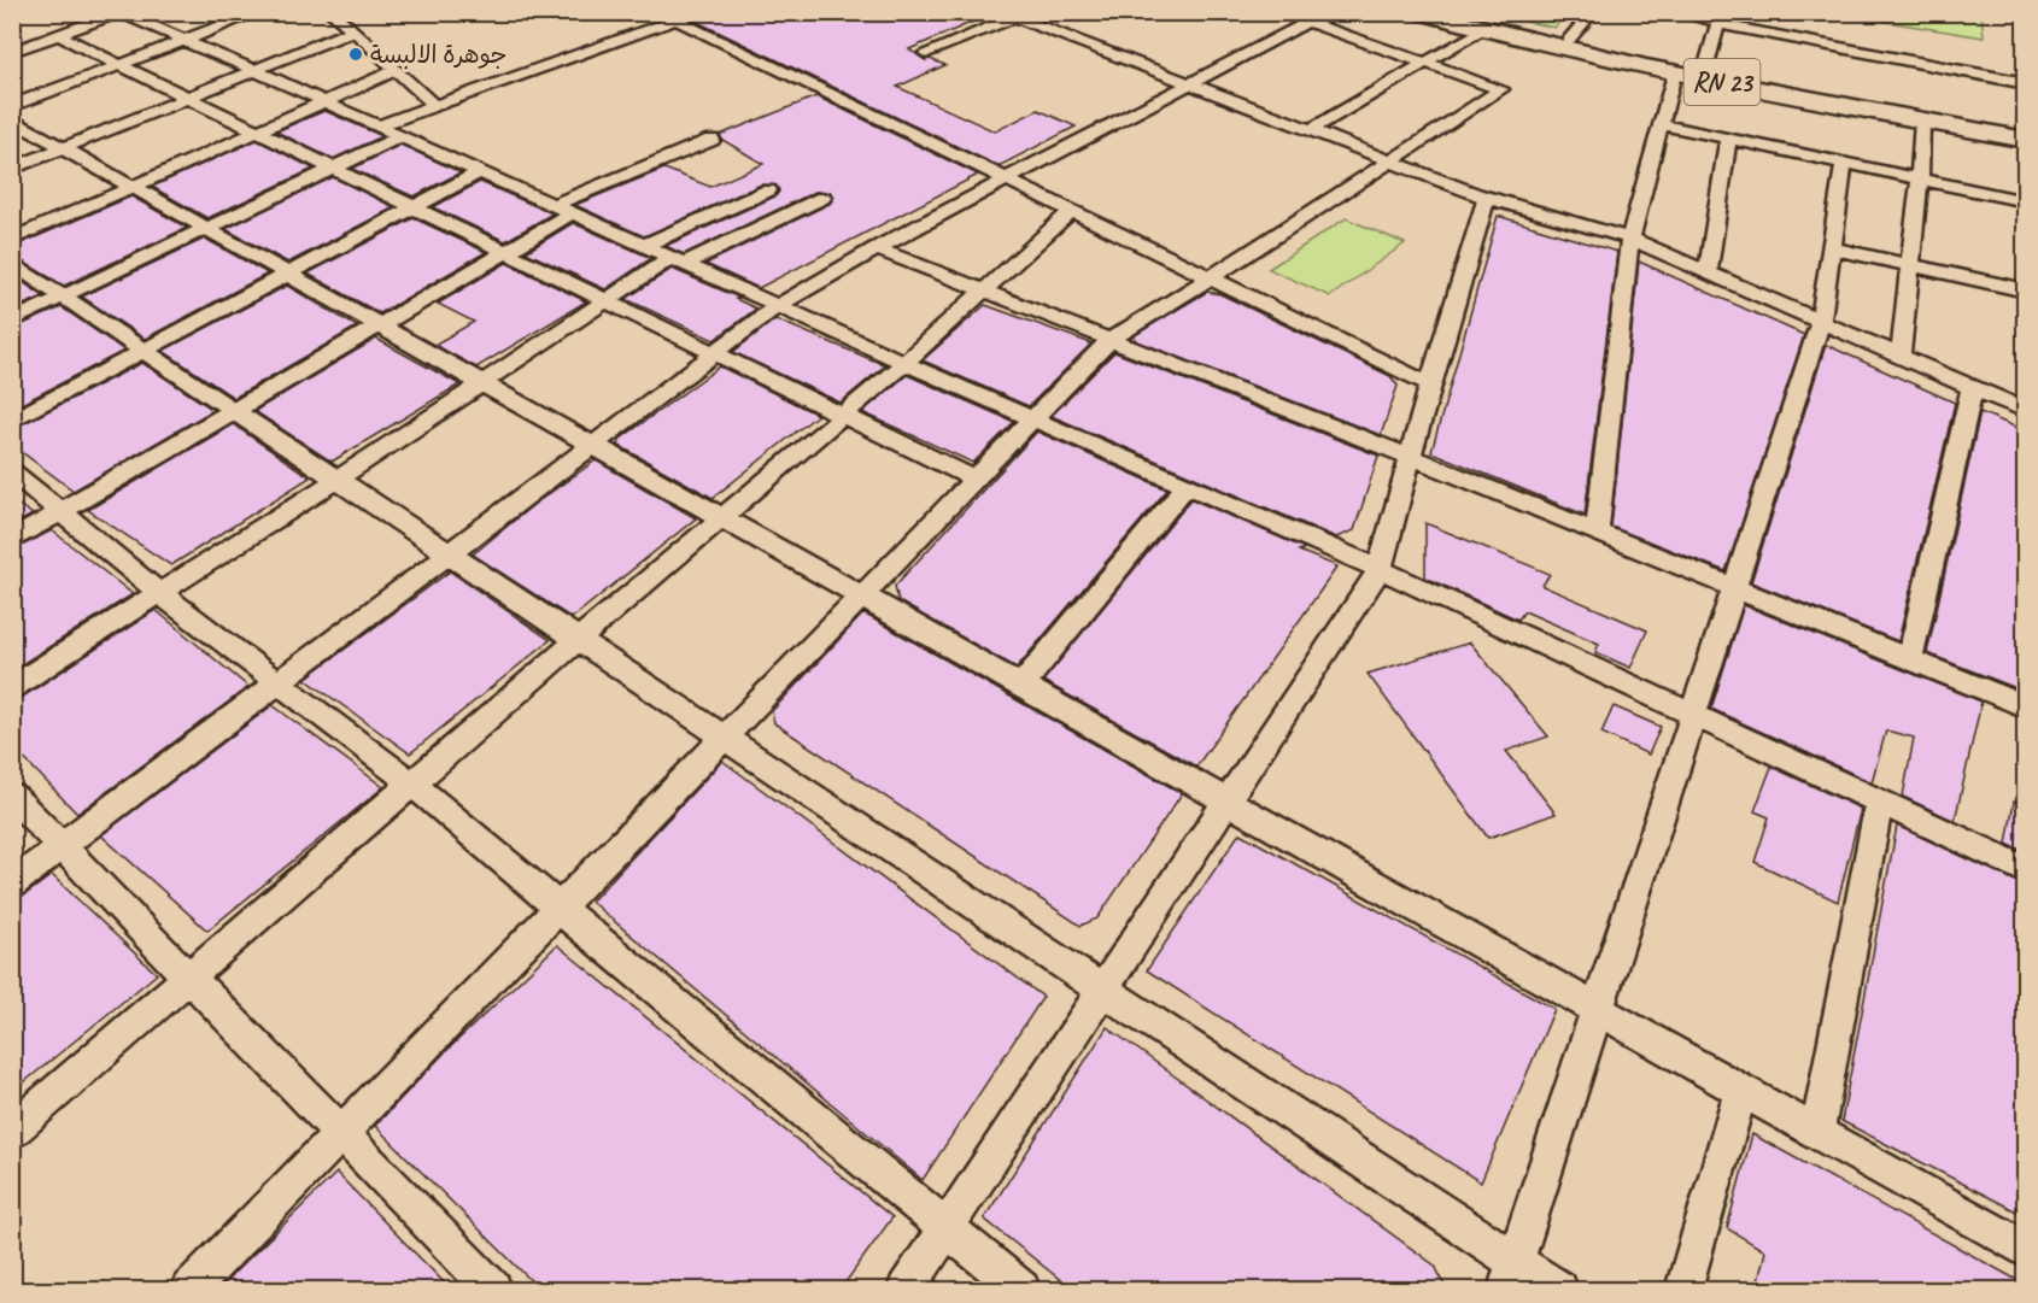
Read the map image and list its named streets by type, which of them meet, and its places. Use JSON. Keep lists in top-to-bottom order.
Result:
{
  "streets": {
    "main road": ["RN 23"]
  },
  "places": ["جوهرة الالبسة"]
}
